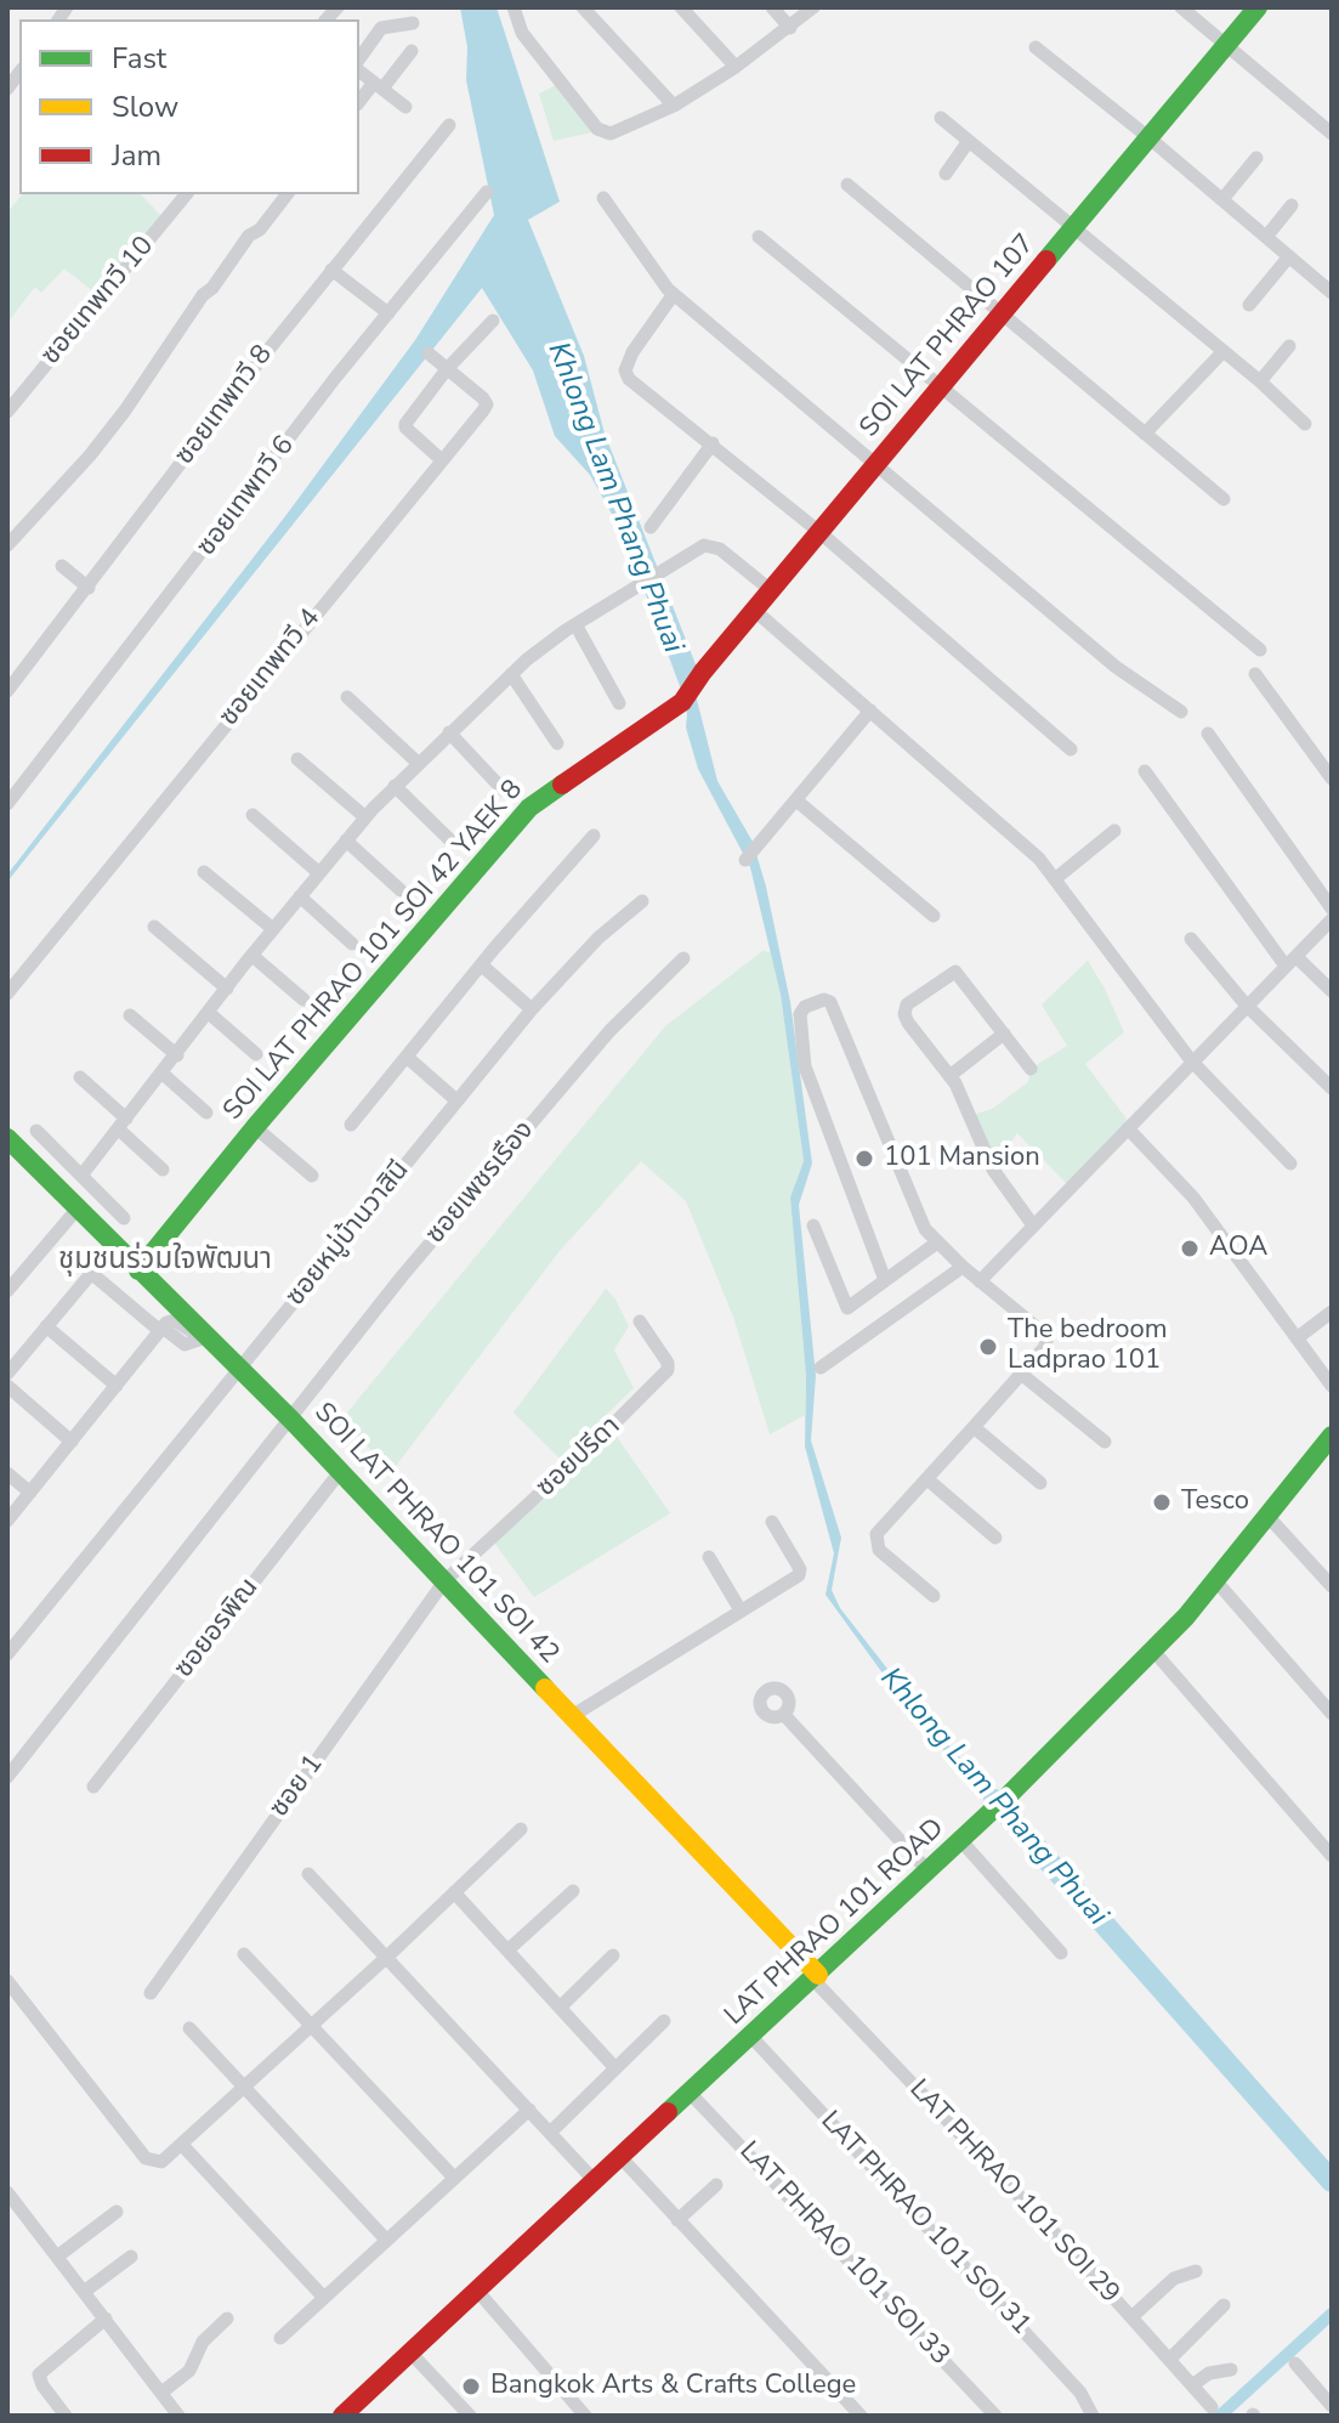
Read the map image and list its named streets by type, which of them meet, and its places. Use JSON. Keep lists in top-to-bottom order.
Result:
{
  "streets": {
    "street": [
      "ซอยเทพทวี 10",
      "SOI LAT PHRAO 107",
      "ซอยเทพทวี 8",
      "ซอยเทพทวี 6",
      "ซอยเทพทวี 4",
      "SOI LAT PHRAO 101 SOI 42 YAEK 8",
      "ซอยเพชรเรือง",
      "ซอยหมู่บ้านวาสินี",
      "ซอยปรีดา",
      "SOI LAT PHRAO 101 SOI 42",
      "ซอยอรพิณ",
      "ซอย 1",
      "LAT PHRAO 101 ROAD",
      "LAT PHRAO 101 SOI 29",
      "LAT PHRAO 101 SOI 31",
      "LAT PHRAO 101 SOI 33"
    ]
  },
  "crossings": [
    ["SOI LAT PHRAO 107", "SOI LAT PHRAO 101 SOI 42 YAEK 8"],
    ["SOI LAT PHRAO 101 SOI 42 YAEK 8", "SOI LAT PHRAO 101 SOI 42"],
    ["ซอยเพชรเรือง", "SOI LAT PHRAO 101 SOI 42"],
    ["ซอยหมู่บ้านวาสินี", "SOI LAT PHRAO 101 SOI 42"],
    ["ซอยปรีดา", "SOI LAT PHRAO 101 SOI 42"],
    ["ซอยปรีดา", "ซอย 1"],
    ["SOI LAT PHRAO 101 SOI 42", "ซอยอรพิณ"],
    ["SOI LAT PHRAO 101 SOI 42", "ซอย 1"],
    ["SOI LAT PHRAO 101 SOI 42", "LAT PHRAO 101 ROAD"],
    ["SOI LAT PHRAO 101 SOI 42", "LAT PHRAO 101 SOI 29"],
    ["LAT PHRAO 101 ROAD", "LAT PHRAO 101 SOI 29"],
    ["LAT PHRAO 101 ROAD", "LAT PHRAO 101 SOI 31"],
    ["LAT PHRAO 101 ROAD", "LAT PHRAO 101 SOI 33"]
  ],
  "districts": ["ชุมชนร่วมใจพัฒนา"],
  "water": ["Khlong Lam Phang Phuai"],
  "places": [
    "101 Mansion",
    "AOA",
    "The bedroom Ladprao 101",
    "Tesco",
    "Bangkok Arts & Crafts College"
  ],
  "legend": ["Fast", "Slow", "Jam"]
}
